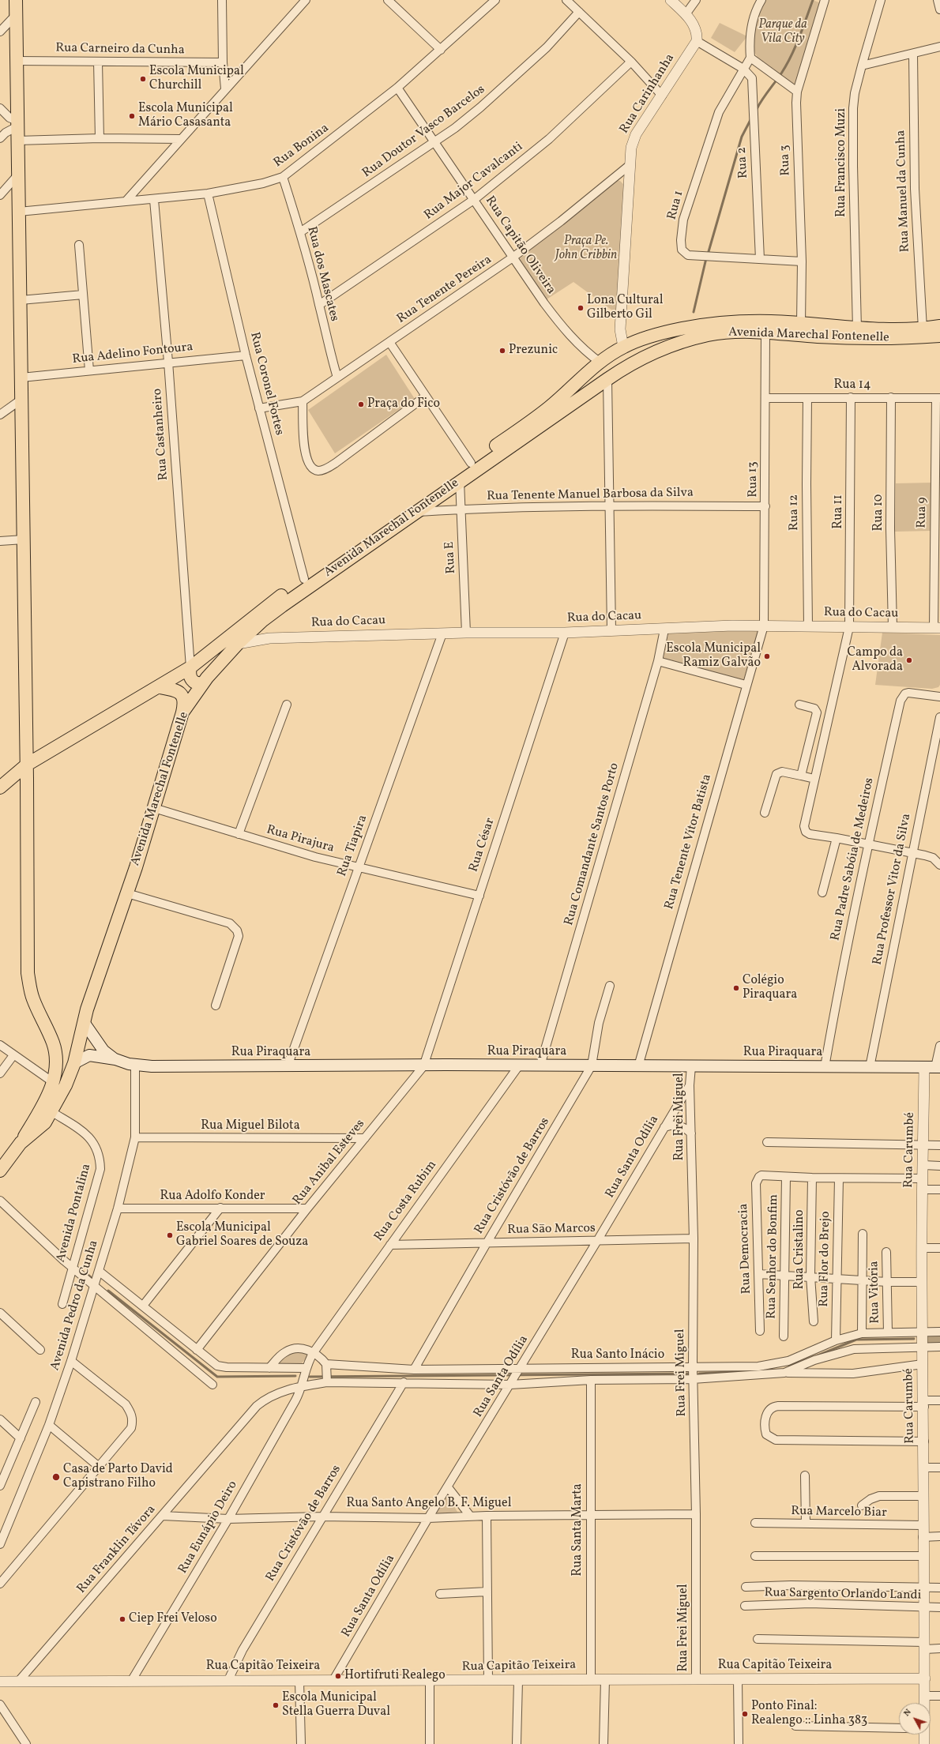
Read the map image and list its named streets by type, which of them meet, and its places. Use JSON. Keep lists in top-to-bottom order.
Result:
{
  "streets": {
    "main road": ["Avenida Marechal Fontenelle", "Rua Piraquara"],
    "street": [
      "Rua Carneiro da Cunha",
      "Rua Carinhanha",
      "Rua Doutor Vasco Barcelos",
      "Rua Bonina",
      "Rua 3",
      "Rua 2",
      "Rua Francisco Muzi",
      "Rua Major Cavalcanti",
      "Rua Manuel da Cunha",
      "Rua 1",
      "Rua Capitão Oliveira",
      "Rua dos Mascates",
      "Rua Tenente Pereira",
      "Rua Adelino Fontoura",
      "Rua Coronel Fortes",
      "Rua 14",
      "Rua Castanheiro",
      "Rua 13",
      "Rua Tenente Manuel Barbosa da Silva",
      "Rua 11",
      "Rua 12",
      "Rua 10",
      "Rua 9",
      "Rua E",
      "Rua do Cacau",
      "Rua Pirajura",
      "Rua Tenente Vítor Batista",
      "Rua Comandante Santos Porto",
      "Rua César",
      "Rua Tiapira",
      "Rua Padre Sabóia de Medeiros",
      "Rua Professor Vitor da Silva",
      "Rua Frei Miguel",
      "Rua Miguel Bilota",
      "Rua Carumbé",
      "Rua Santa Odília",
      "Rua Anibal Esteves",
      "Rua Cristóvão de Barros",
      "Rua Adolfo Konder",
      "Rua Costa Rubim",
      "Avenida Pontalina",
      "Rua Sāo Marcos",
      "Rua Democracia",
      "Rua Cristalino",
      "Rua Senhor do Bonfim",
      "Rua Flor do Brejo",
      "Rua Vitória",
      "Avenida Pedro da Cunha",
      "Rua Santo Inácio",
      "Rua Santo Angelo B. F. Miguel",
      "Rua Marcelo Biar",
      "Rua Eunápio Deiro",
      "Rua Santa Marta",
      "Rua Franklin Távora",
      "Rua Sargento Orlando Landi",
      "Rua Capitão Teixeira"
    ]
  },
  "crossings": [
    ["Rua Carinhanha", "Rua Tenente Pereira"],
    ["Rua Carinhanha", "Avenida Marechal Fontenelle"],
    ["Rua Doutor Vasco Barcelos", "Rua Capitão Oliveira"],
    ["Rua Doutor Vasco Barcelos", "Rua dos Mascates"],
    ["Rua Bonina", "Rua Capitão Oliveira"],
    ["Rua Bonina", "Rua dos Mascates"],
    ["Rua Bonina", "Rua Coronel Fortes"],
    ["Rua Bonina", "Rua Castanheiro"],
    ["Rua 3", "Rua 1"],
    ["Rua 3", "Avenida Marechal Fontenelle"],
    ["Rua 2", "Rua 1"],
    ["Rua Francisco Muzi", "Avenida Marechal Fontenelle"],
    ["Rua Major Cavalcanti", "Rua Capitão Oliveira"],
    ["Rua Major Cavalcanti", "Rua dos Mascates"],
    ["Rua Manuel da Cunha", "Avenida Marechal Fontenelle"],
    ["Rua Capitão Oliveira", "Rua Tenente Pereira"],
    ["Rua Capitão Oliveira", "Avenida Marechal Fontenelle"],
    ["Rua dos Mascates", "Rua Tenente Pereira"],
    ["Rua Tenente Pereira", "Rua Coronel Fortes"],
    ["Avenida Marechal Fontenelle", "Rua Coronel Fortes"],
    ["Avenida Marechal Fontenelle", "Rua Castanheiro"],
    ["Avenida Marechal Fontenelle", "Rua 13"],
    ["Avenida Marechal Fontenelle", "Rua Tenente Manuel Barbosa da Silva"],
    ["Avenida Marechal Fontenelle", "Rua E"],
    ["Avenida Marechal Fontenelle", "Rua do Cacau"],
    ["Avenida Marechal Fontenelle", "Rua Pirajura"],
    ["Avenida Marechal Fontenelle", "Rua Piraquara"],
    ["Avenida Marechal Fontenelle", "Avenida Pontalina"],
    ["Rua Adelino Fontoura", "Rua Coronel Fortes"],
    ["Rua Adelino Fontoura", "Rua Castanheiro"],
    ["Rua 14", "Rua 13"],
    ["Rua 14", "Rua 11"],
    ["Rua 14", "Rua 12"],
    ["Rua 14", "Rua 10"],
    ["Rua 14", "Rua 9"],
    ["Rua 13", "Rua Tenente Manuel Barbosa da Silva"],
    ["Rua 13", "Rua do Cacau"],
    ["Rua 13", "Rua Tenente Vítor Batista"],
    ["Rua Tenente Manuel Barbosa da Silva", "Rua E"],
    ["Rua 11", "Rua do Cacau"],
    ["Rua 12", "Rua do Cacau"],
    ["Rua 10", "Rua do Cacau"],
    ["Rua 9", "Rua do Cacau"],
    ["Rua E", "Rua do Cacau"],
    ["Rua do Cacau", "Rua Tenente Vítor Batista"],
    ["Rua do Cacau", "Rua Comandante Santos Porto"],
    ["Rua do Cacau", "Rua César"],
    ["Rua do Cacau", "Rua Tiapira"],
    ["Rua Pirajura", "Rua César"],
    ["Rua Pirajura", "Rua Tiapira"],
    ["Rua Tenente Vítor Batista", "Rua Piraquara"],
    ["Rua Comandante Santos Porto", "Rua Piraquara"],
    ["Rua César", "Rua Piraquara"],
    ["Rua César", "Rua Anibal Esteves"],
    ["Rua Tiapira", "Rua Piraquara"],
    ["Rua Padre Sabóia de Medeiros", "Rua Piraquara"],
    ["Rua Professor Vitor da Silva", "Rua Piraquara"],
    ["Rua Piraquara", "Rua Frei Miguel"],
    ["Rua Piraquara", "Rua Carumbé"],
    ["Rua Piraquara", "Rua Anibal Esteves"],
    ["Rua Piraquara", "Rua Cristóvão de Barros"],
    ["Rua Piraquara", "Rua Costa Rubim"],
    ["Rua Piraquara", "Avenida Pedro da Cunha"],
    ["Rua Frei Miguel", "Rua Santa Odília"],
    ["Rua Frei Miguel", "Rua Sāo Marcos"],
    ["Rua Frei Miguel", "Rua Santo Inácio"],
    ["Rua Frei Miguel", "Rua Santo Angelo B. F. Miguel"],
    ["Rua Frei Miguel", "Rua Capitão Teixeira"],
    ["Rua Miguel Bilota", "Rua Anibal Esteves"],
    ["Rua Miguel Bilota", "Avenida Pedro da Cunha"],
    ["Rua Carumbé", "Rua Santo Inácio"],
    ["Rua Carumbé", "Rua Marcelo Biar"],
    ["Rua Carumbé", "Rua Sargento Orlando Landi"],
    ["Rua Carumbé", "Rua Capitão Teixeira"],
    ["Rua Santa Odília", "Rua Sāo Marcos"],
    ["Rua Santa Odília", "Rua Santo Inácio"],
    ["Rua Santa Odília", "Rua Santo Angelo B. F. Miguel"],
    ["Rua Santa Odília", "Rua Capitão Teixeira"],
    ["Rua Anibal Esteves", "Rua Adolfo Konder"],
    ["Rua Cristóvão de Barros", "Rua Sāo Marcos"],
    ["Rua Cristóvão de Barros", "Rua Santo Inácio"],
    ["Rua Cristóvão de Barros", "Rua Santo Angelo B. F. Miguel"],
    ["Rua Cristóvão de Barros", "Rua Capitão Teixeira"],
    ["Rua Adolfo Konder", "Avenida Pedro da Cunha"],
    ["Rua Costa Rubim", "Rua Sāo Marcos"],
    ["Rua Costa Rubim", "Rua Santo Inácio"],
    ["Rua Costa Rubim", "Rua Eunápio Deiro"],
    ["Rua Costa Rubim", "Rua Franklin Távora"],
    ["Rua Democracia", "Rua Senhor do Bonfim"],
    ["Rua Flor do Brejo", "Rua Santo Inácio"],
    ["Rua Vitória", "Rua Santo Inácio"],
    ["Rua Santo Inácio", "Rua Eunápio Deiro"],
    ["Rua Santo Inácio", "Rua Santa Marta"],
    ["Rua Santo Inácio", "Rua Franklin Távora"],
    ["Rua Santo Angelo B. F. Miguel", "Rua Eunápio Deiro"],
    ["Rua Santo Angelo B. F. Miguel", "Rua Santa Marta"],
    ["Rua Santo Angelo B. F. Miguel", "Rua Franklin Távora"],
    ["Rua Eunápio Deiro", "Rua Franklin Távora"],
    ["Rua Eunápio Deiro", "Rua Capitão Teixeira"],
    ["Rua Santa Marta", "Rua Capitão Teixeira"],
    ["Rua Franklin Távora", "Rua Capitão Teixeira"]
  ],
  "parks": ["Parque da Vila City", "Praça Pe. John Cribbin"],
  "places": [
    "Escola Municipal Churchill",
    "Escola Municipal Mário Casasanta",
    "Lona Cultural Gilberto Gil",
    "Prezunic",
    "Praça do Fico",
    "Escola Municipal Ramiz Galvão",
    "Campo da Alvorada",
    "Colégio Piraquara",
    "Escola Municipal Gabriel Soares de Souza",
    "Casa de Parto David Capistrano Filho",
    "Ciep Frei Veloso",
    "Hortifruti Realego",
    "Escola Municipal Stella Guerra Duval",
    "Ponto Final: Realengo :: Linha 383"
  ],
  "north": "top left"
}
